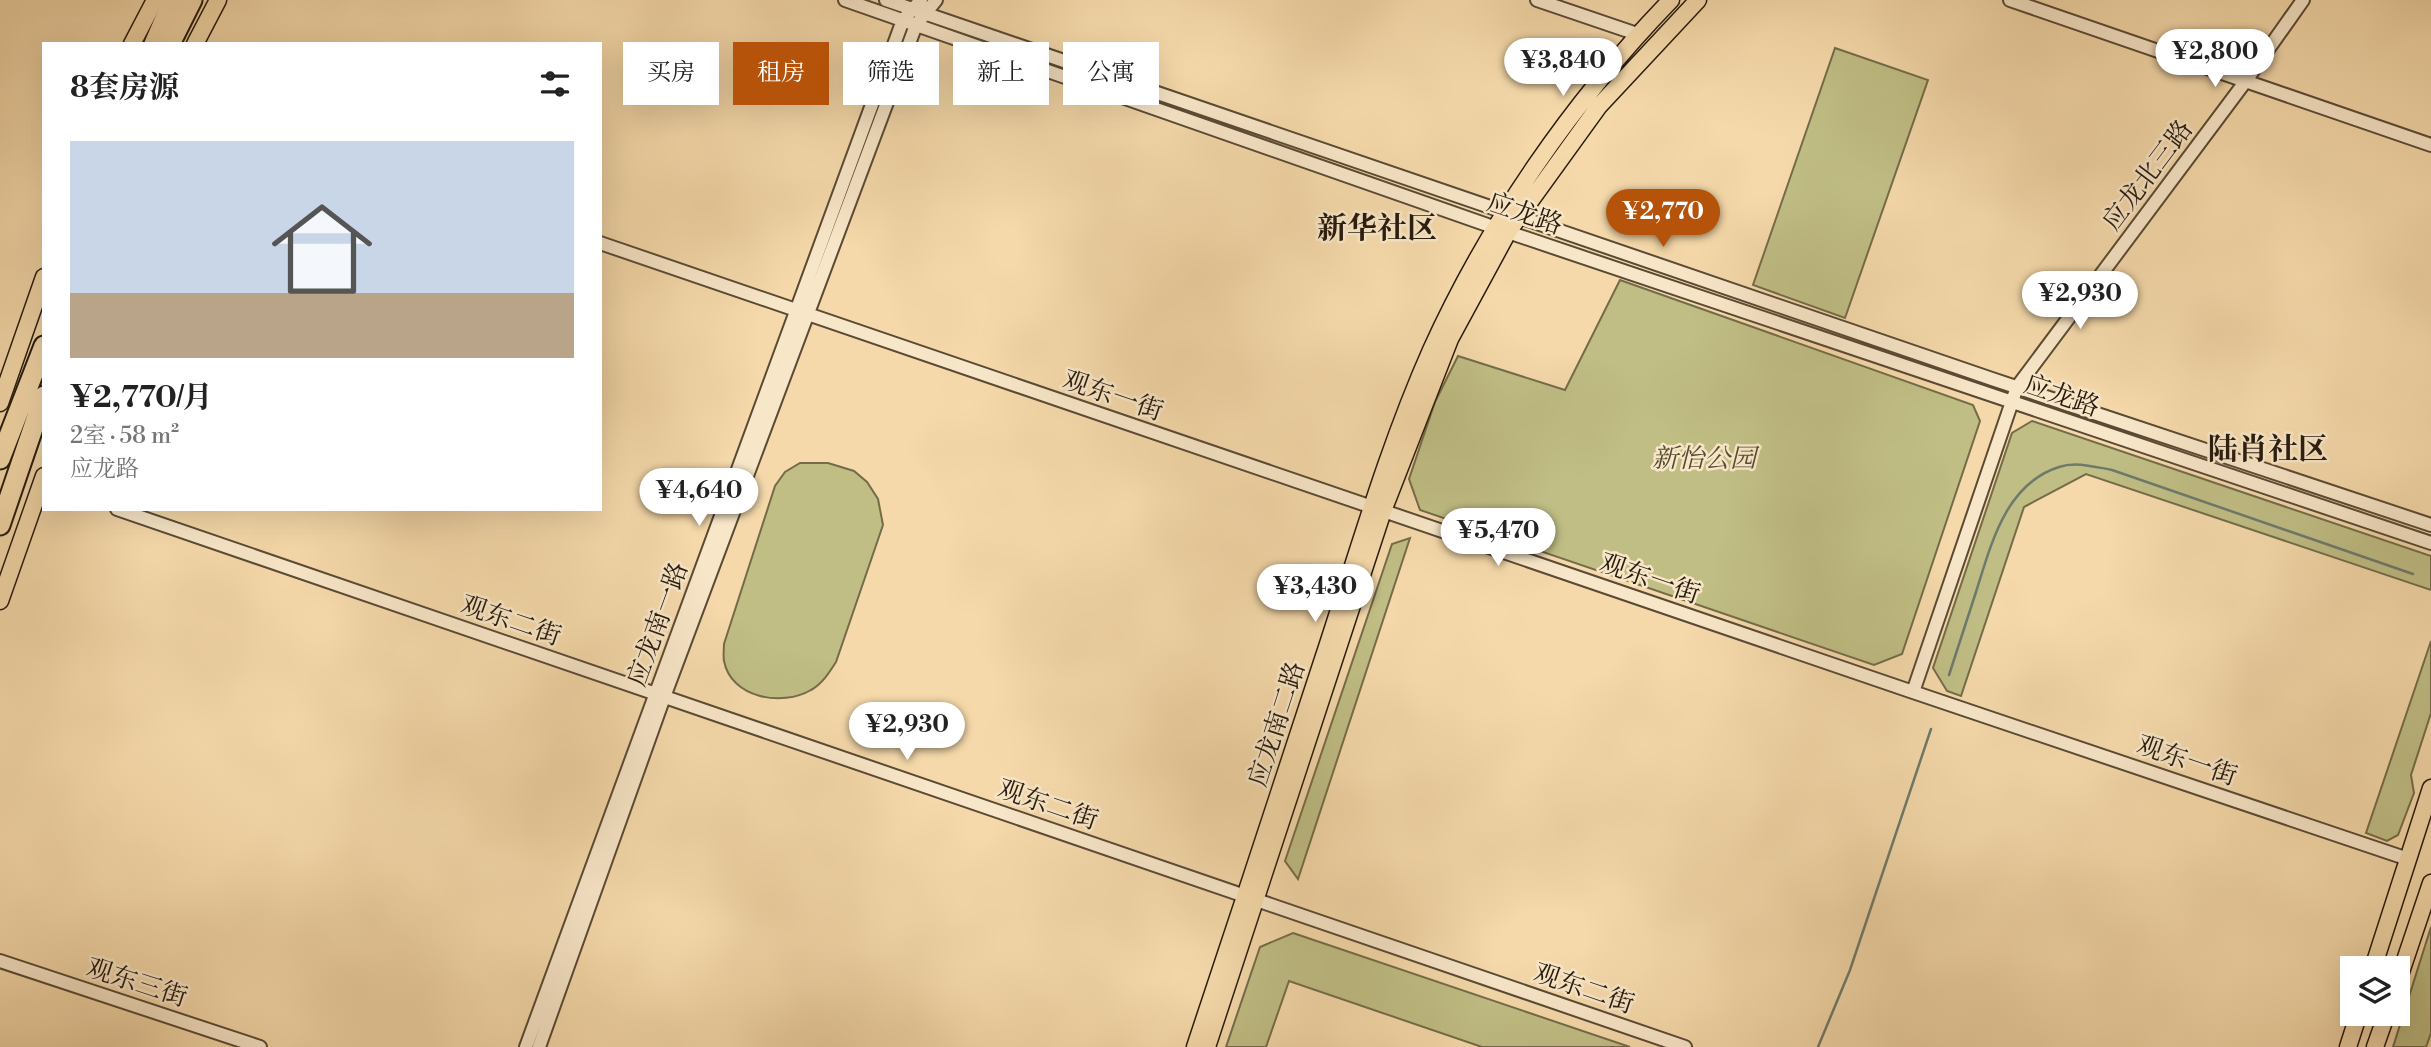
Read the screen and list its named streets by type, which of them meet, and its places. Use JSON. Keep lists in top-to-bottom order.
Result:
{
  "streets": {
    "main road": ["应龙南二路"],
    "street": [
      "应龙北三路",
      "应龙路",
      "观东一街",
      "观东二街",
      "应龙南一路",
      "观东三街"
    ]
  },
  "crossings": [
    ["应龙北三路", "应龙路"],
    ["应龙北三路", "观东一街"],
    ["应龙路", "应龙南一路"],
    ["应龙路", "应龙南二路"],
    ["观东一街", "应龙南一路"],
    ["观东一街", "应龙南二路"],
    ["观东二街", "应龙南一路"],
    ["观东二街", "应龙南二路"]
  ],
  "districts": ["新华社区", "陆肖社区"],
  "parks": ["新怡公园"],
  "page": {
    "price": [
      "¥2,800",
      "¥3,840",
      "¥2,770",
      "¥2,930",
      "¥4,640",
      "¥5,470",
      "¥3,430",
      "¥2,930"
    ],
    "chip": [
      "买房",
      "租房",
      "筛选",
      "新上",
      "公寓"
    ],
    "heading": "8套房源",
    "list": [
      {
        "name": "¥2,770/月",
        "note": "2室 · 58 m² · 应龙路"
      }
    ]
  }
}
